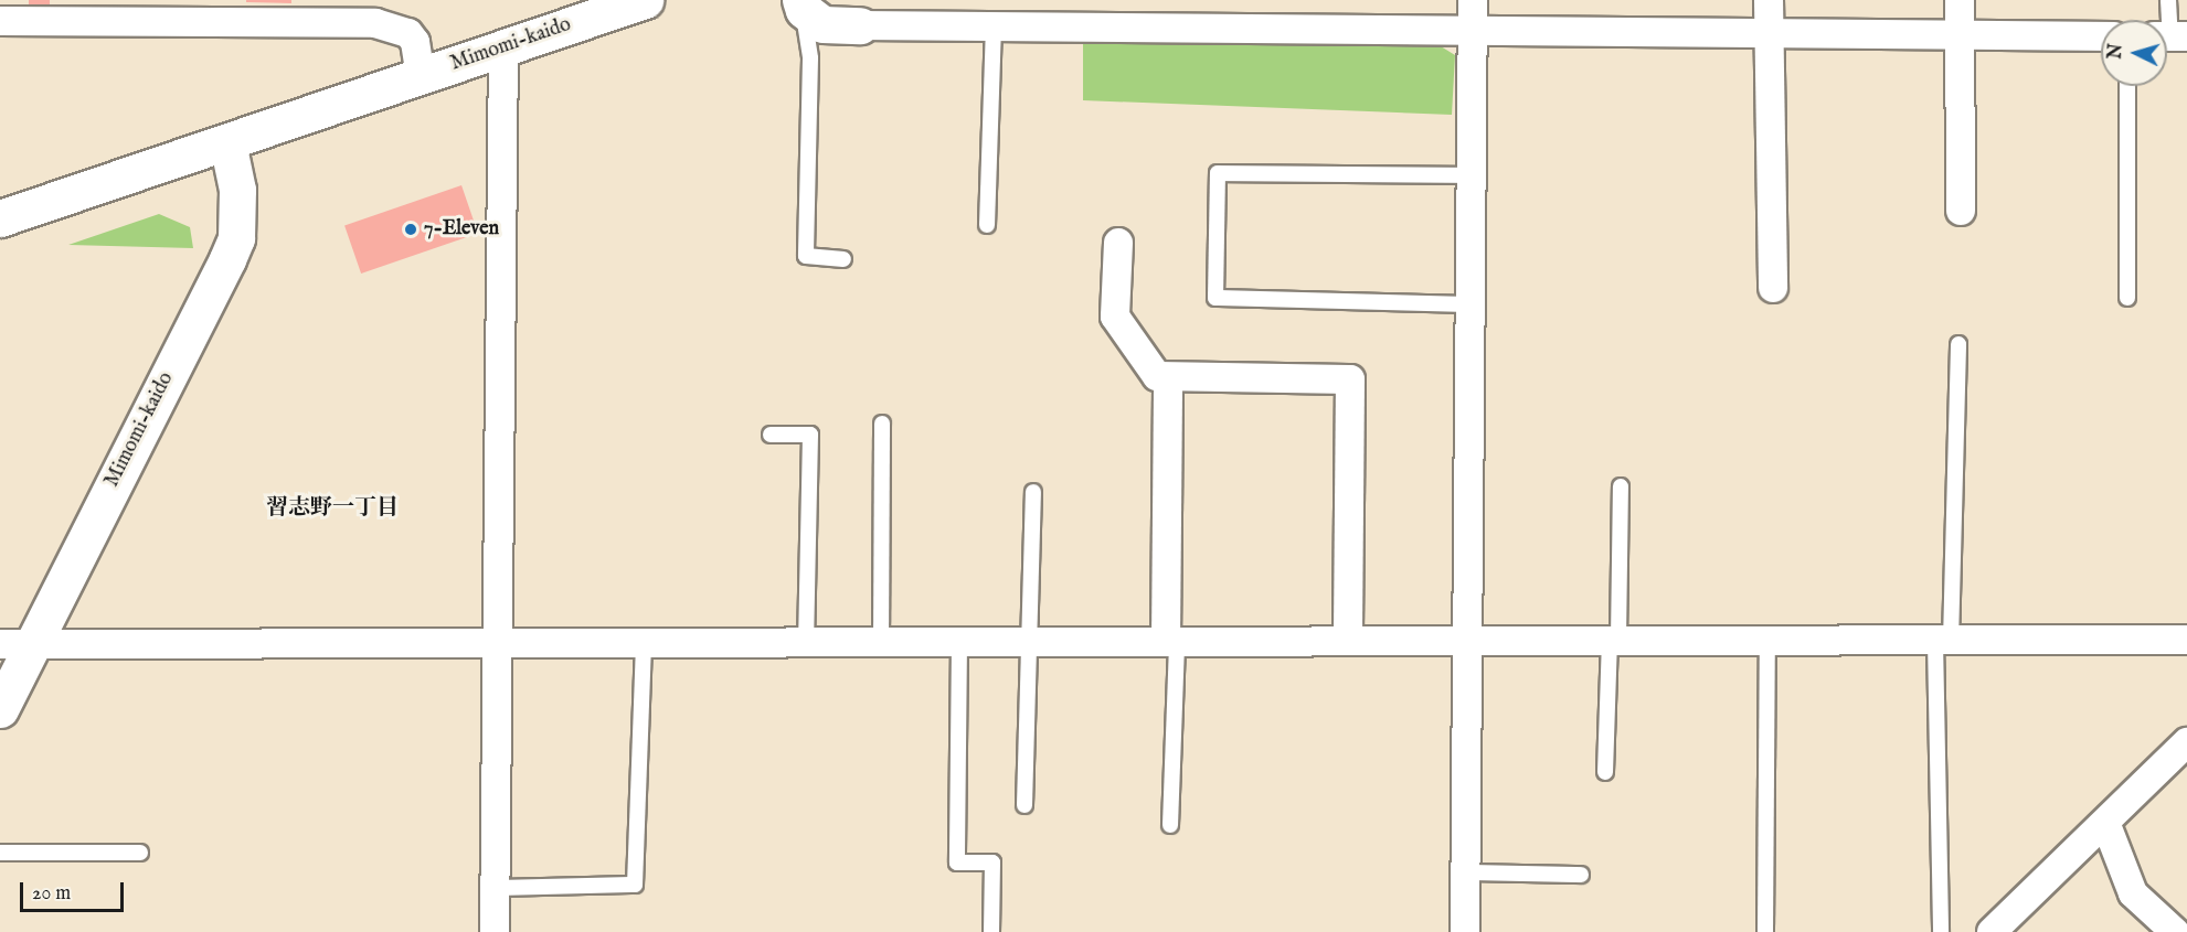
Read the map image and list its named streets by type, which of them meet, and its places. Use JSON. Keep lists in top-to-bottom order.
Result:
{
  "streets": {
    "main road": ["Mimomi-kaido"]
  },
  "districts": ["習志野一丁目"],
  "places": ["7-Eleven"],
  "scale_bar": "20 m",
  "north": "left"
}
